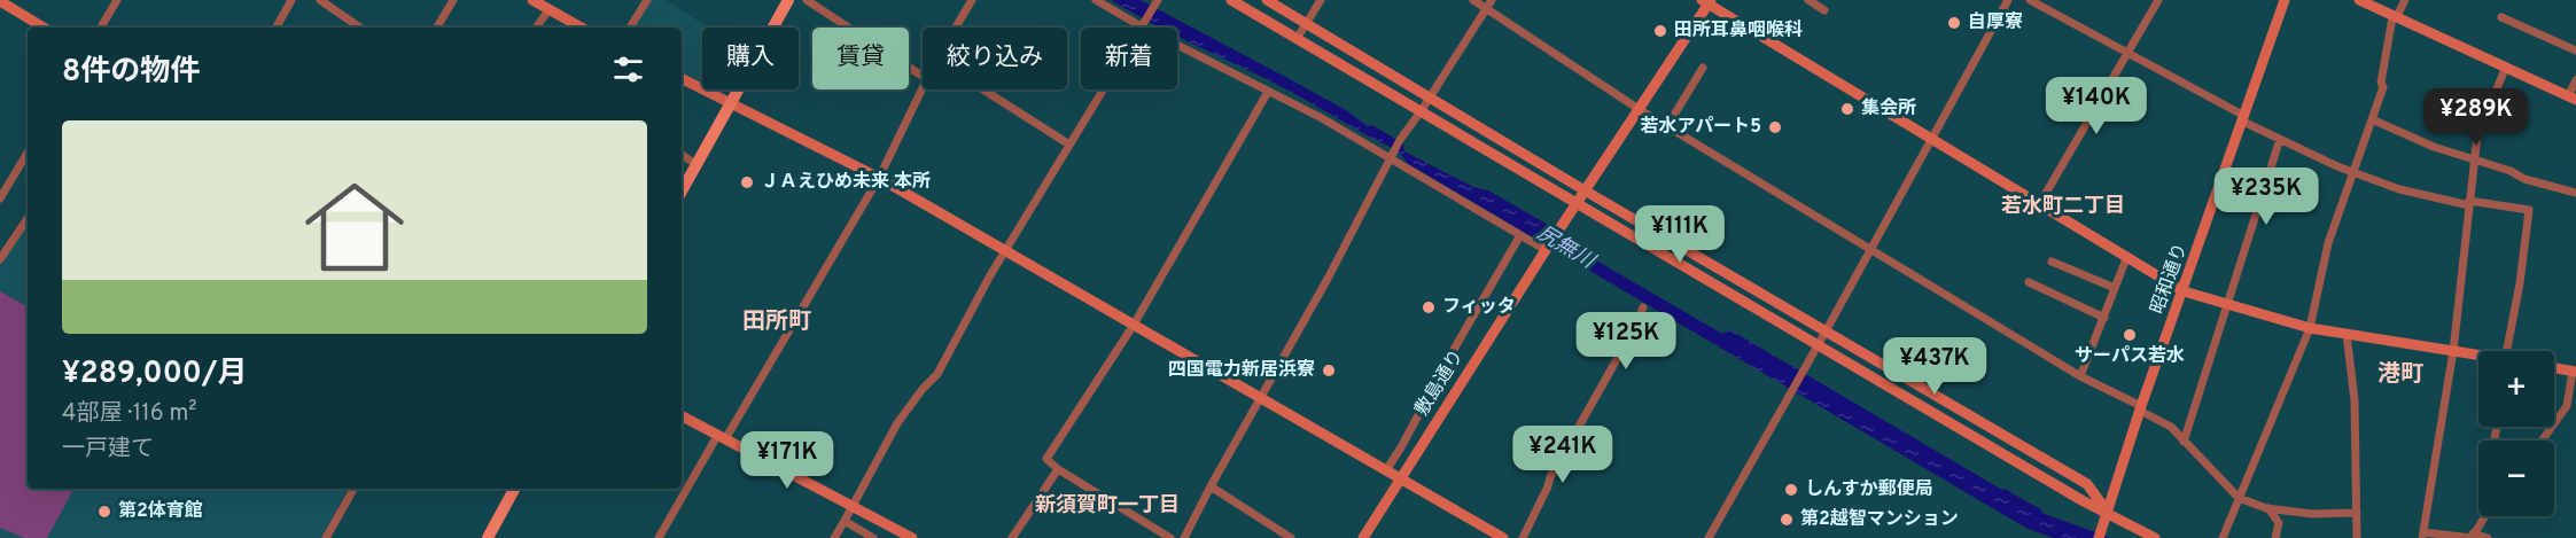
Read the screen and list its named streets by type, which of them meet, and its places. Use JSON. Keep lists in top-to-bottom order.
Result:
{
  "streets": {
    "street": ["昭和通り", "敷島通り"]
  },
  "districts": [
    "若水町二丁目",
    "田所町",
    "港町",
    "新須賀町一丁目"
  ],
  "water": ["尻無川"],
  "places": [
    "自厚寮",
    "田所耳鼻咽喉科",
    "集会所",
    "若水アパート5",
    "ＪＡえひめ未来 本所",
    "フィッタ",
    "サーパス若水",
    "四国電力新居浜寮",
    "しんすか郵便局",
    "第2体育館",
    "第2越智マンション"
  ],
  "page": {
    "chip": [
      "購入",
      "賃貸",
      "絞り込み",
      "新着"
    ],
    "heading": "8件の物件",
    "price": [
      "¥140K",
      "¥289K",
      "¥235K",
      "¥111K",
      "¥125K",
      "¥437K",
      "¥241K",
      "¥171K"
    ],
    "list": [
      {
        "name": "¥289,000/月",
        "note": "4部屋 · 116 m² · 一戸建て"
      }
    ],
    "map_buttons": ["+", "−"]
  }
}
